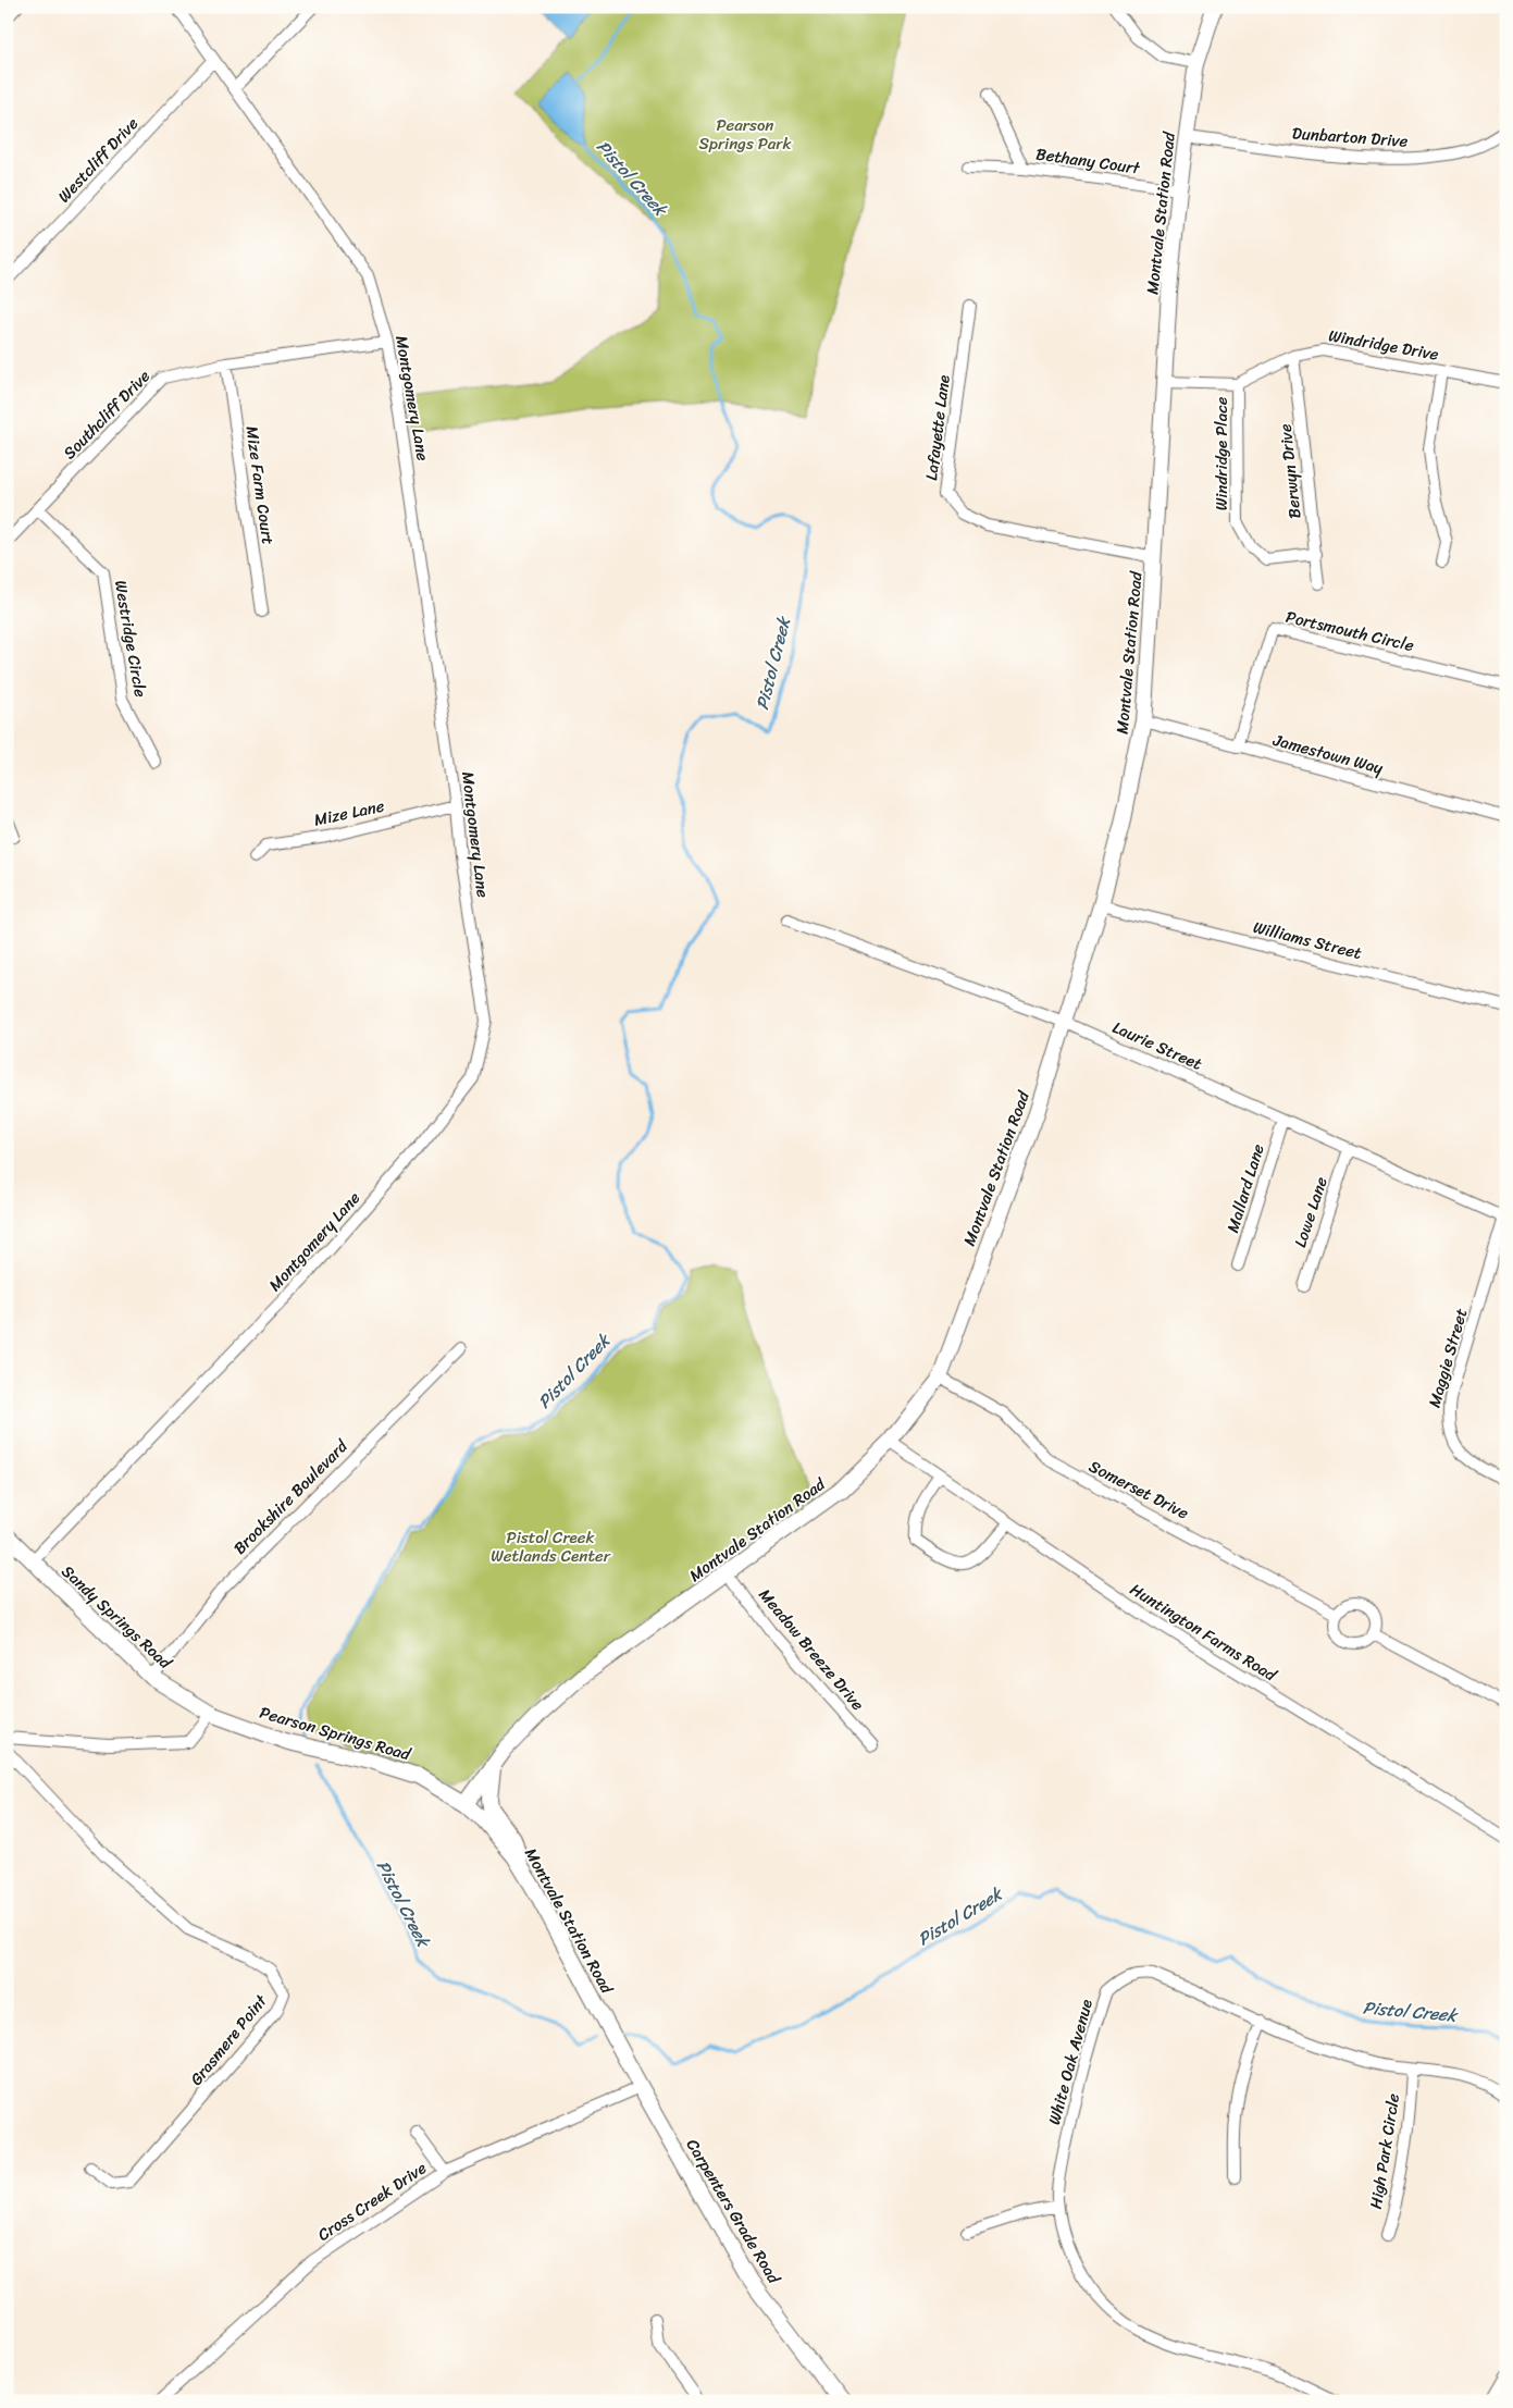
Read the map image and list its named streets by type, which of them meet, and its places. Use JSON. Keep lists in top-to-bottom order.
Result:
{
  "streets": {
    "street": [
      "Dunbarton Drive",
      "Westcliff Drive",
      "Bethany Court",
      "Montvale Station Road",
      "Windridge Drive",
      "Montgomery Lane",
      "Southcliff Drive",
      "Lafayette Lane",
      "Windridge Place",
      "Berwyn Drive",
      "Mize Farm Court",
      "Portsmouth Circle",
      "Westridge Circle",
      "Jamestown Way",
      "Mize Lane",
      "Williams Street",
      "Laurie Street",
      "Mallard Lane",
      "Lowe Lane",
      "Maggie Street",
      "Somerset Drive",
      "Brookshire Boulevard",
      "Sandy Springs Road",
      "Huntington Farms Road",
      "Meadow Breeze Drive",
      "Pearson Springs Road",
      "Grasmere Point",
      "White Oak Avenue",
      "High Park Circle",
      "Cross Creek Drive",
      "Carpenters Grade Road"
    ]
  },
  "crossings": [
    ["Dunbarton Drive", "Montvale Station Road"],
    ["Westcliff Drive", "Montgomery Lane"],
    ["Bethany Court", "Montvale Station Road"],
    ["Montvale Station Road", "Windridge Drive"],
    ["Montvale Station Road", "Lafayette Lane"],
    ["Montvale Station Road", "Jamestown Way"],
    ["Montvale Station Road", "Williams Street"],
    ["Montvale Station Road", "Laurie Street"],
    ["Montvale Station Road", "Somerset Drive"],
    ["Montvale Station Road", "Huntington Farms Road"],
    ["Montvale Station Road", "Meadow Breeze Drive"],
    ["Montvale Station Road", "Pearson Springs Road"],
    ["Montvale Station Road", "Cross Creek Drive"],
    ["Montvale Station Road", "Carpenters Grade Road"],
    ["Windridge Drive", "Windridge Place"],
    ["Windridge Drive", "Berwyn Drive"],
    ["Montgomery Lane", "Southcliff Drive"],
    ["Montgomery Lane", "Mize Lane"],
    ["Montgomery Lane", "Sandy Springs Road"],
    ["Southcliff Drive", "Mize Farm Court"],
    ["Southcliff Drive", "Westridge Circle"],
    ["Windridge Place", "Berwyn Drive"],
    ["Portsmouth Circle", "Jamestown Way"],
    ["Laurie Street", "Mallard Lane"],
    ["Laurie Street", "Lowe Lane"],
    ["Laurie Street", "Maggie Street"],
    ["Brookshire Boulevard", "Sandy Springs Road"],
    ["Sandy Springs Road", "Pearson Springs Road"],
    ["White Oak Avenue", "High Park Circle"],
    ["Cross Creek Drive", "Carpenters Grade Road"]
  ],
  "water": ["Pistol Creek"],
  "parks": ["Pearson Springs Park", "Pistol Creek Wetlands Center"]
}
